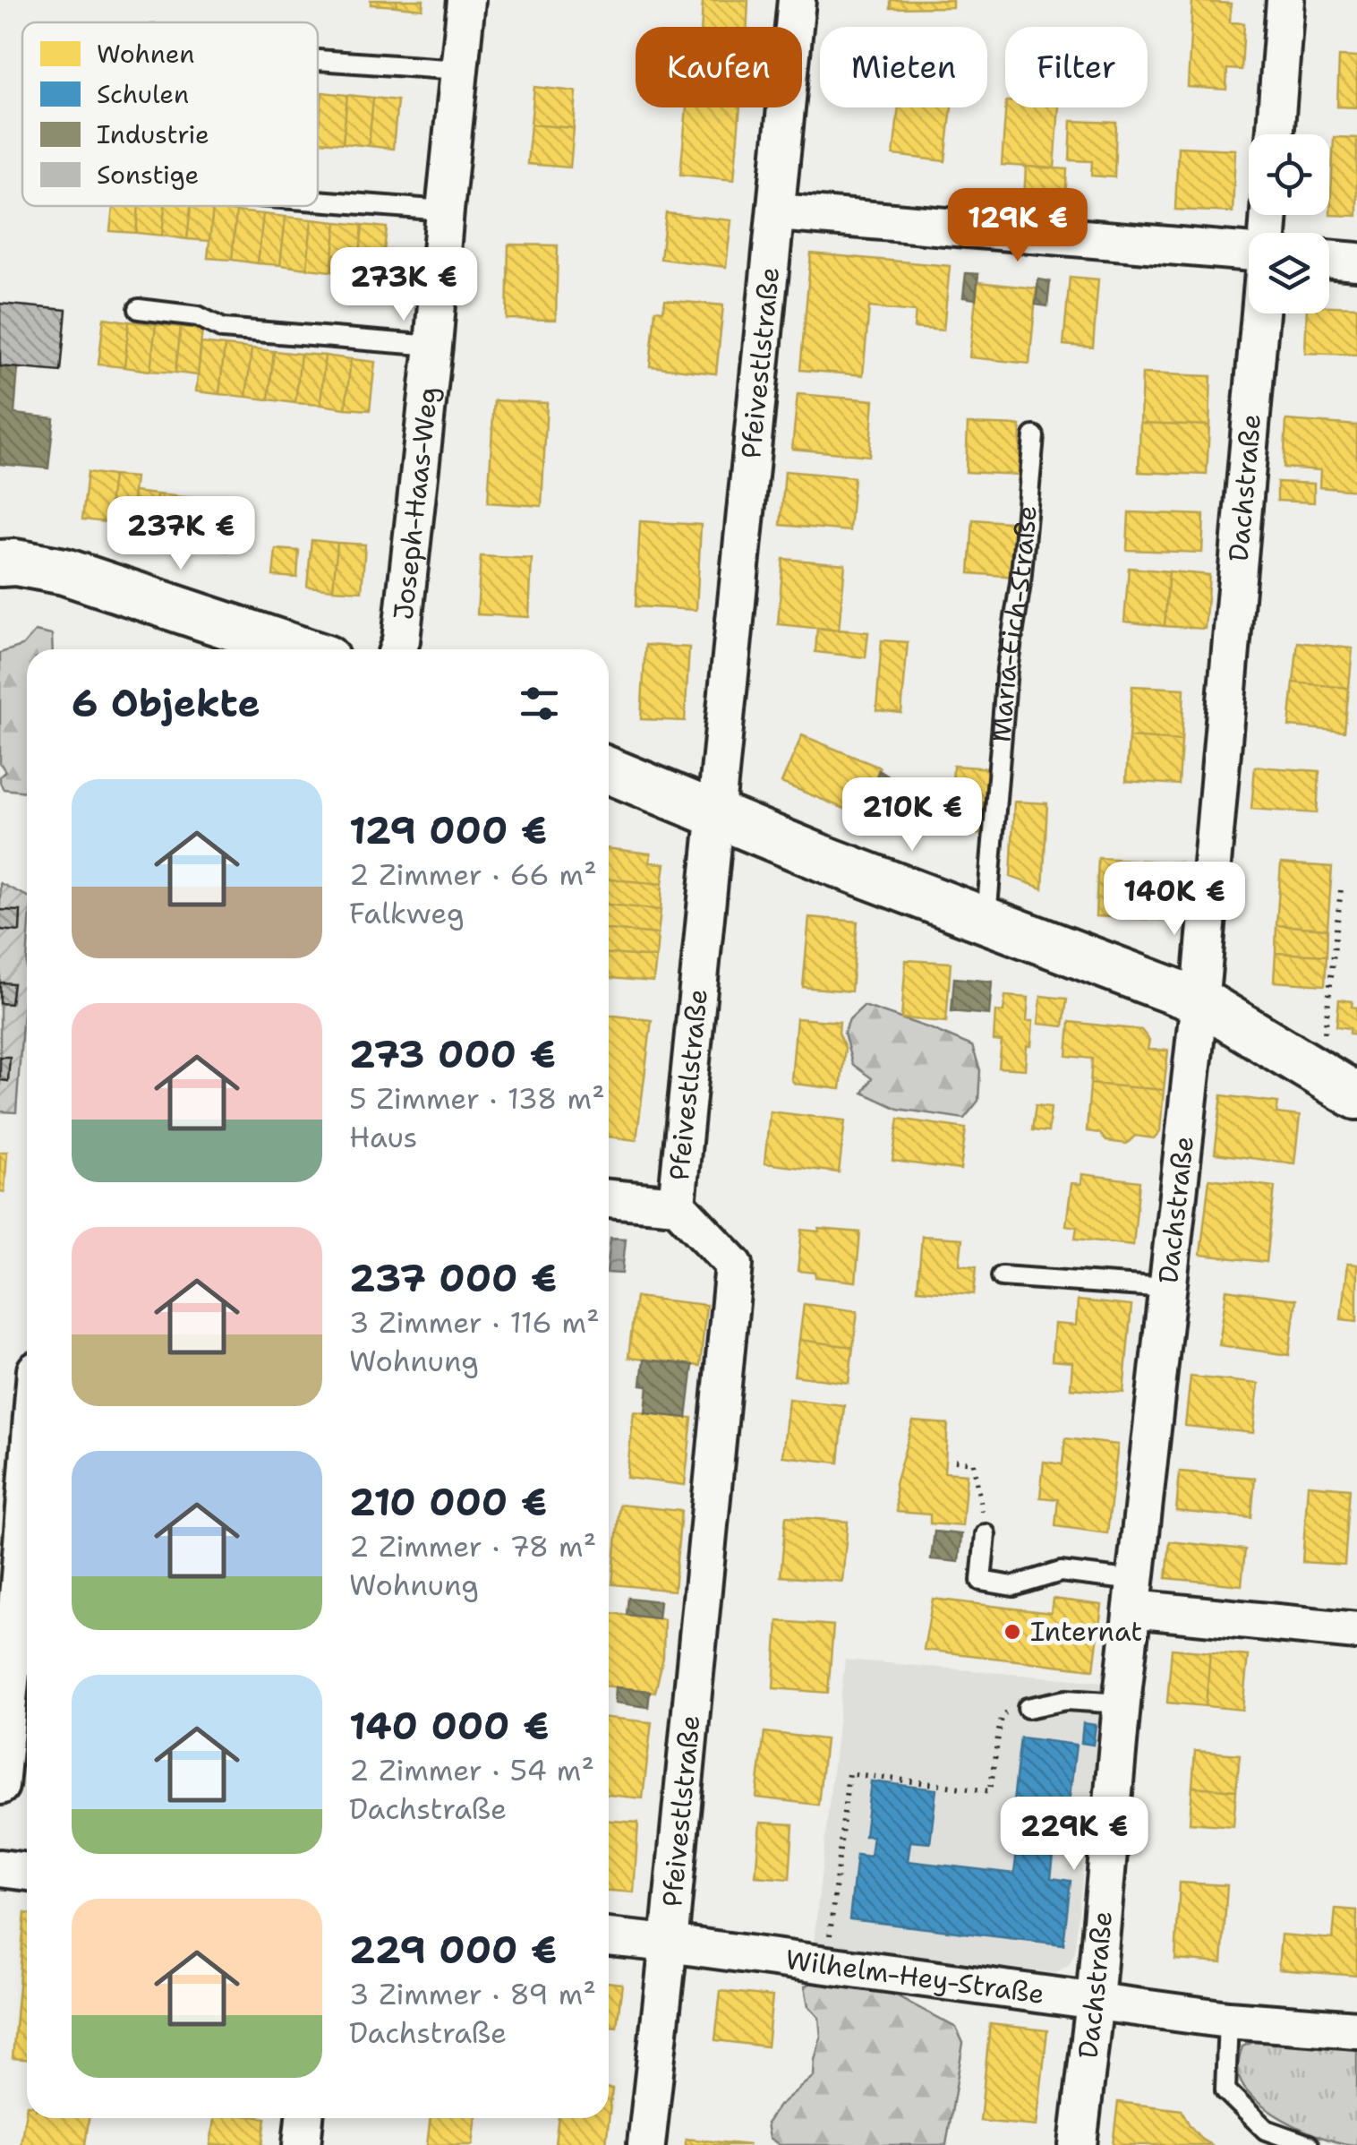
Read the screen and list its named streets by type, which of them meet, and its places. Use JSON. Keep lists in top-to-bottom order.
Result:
{
  "streets": {
    "street": [
      "Pfeivestlstraße",
      "Dachstraße",
      "Joseph-Haas-Weg",
      "Wilhelm-Hey-Straße"
    ],
    "lane": ["Maria-Eich-Straße"]
  },
  "crossings": [
    ["Pfeivestlstraße", "Wilhelm-Hey-Straße"],
    ["Dachstraße", "Wilhelm-Hey-Straße"]
  ],
  "places": ["Internat"],
  "legend": [
    "Wohnen",
    "Schulen",
    "Industrie",
    "Sonstige"
  ],
  "page": {
    "chip": ["Kaufen", "Mieten", "Filter"],
    "price": [
      "129K €",
      "273K €",
      "237K €",
      "210K €",
      "140K €",
      "229K €"
    ],
    "heading": "6 Objekte",
    "list": [
      {
        "name": "129 000 €",
        "note": "2 Zimmer · 66 m² · Falkweg"
      },
      {
        "name": "273 000 €",
        "note": "5 Zimmer · 138 m² · Haus"
      },
      {
        "name": "237 000 €",
        "note": "3 Zimmer · 116 m² · Wohnung"
      },
      {
        "name": "210 000 €",
        "note": "2 Zimmer · 78 m² · Wohnung"
      },
      {
        "name": "140 000 €",
        "note": "2 Zimmer · 54 m² · Dachstraße"
      },
      {
        "name": "229 000 €",
        "note": "3 Zimmer · 89 m² · Dachstraße"
      }
    ]
  }
}
